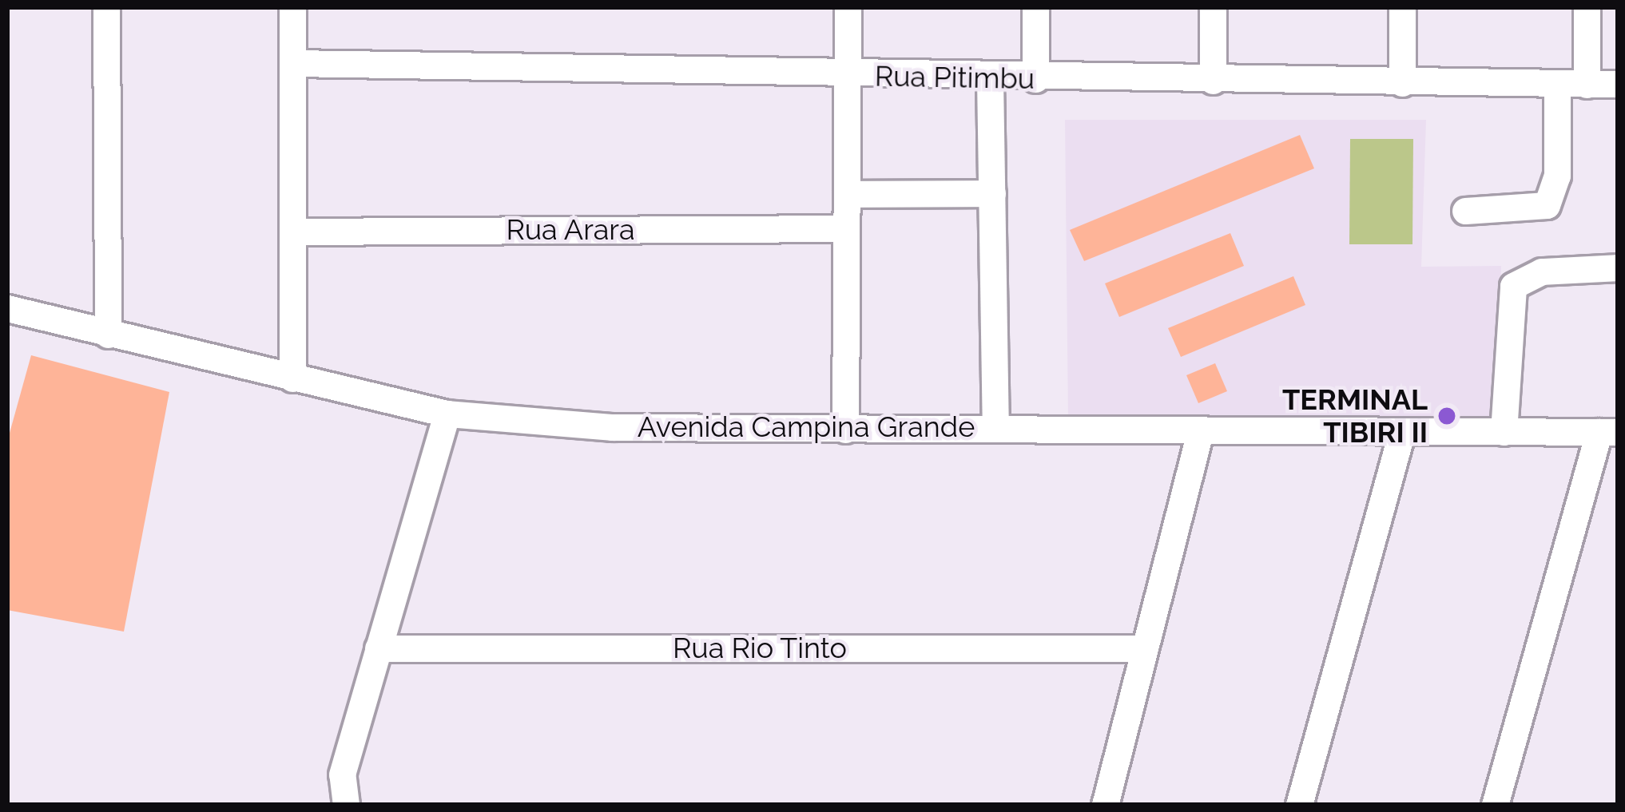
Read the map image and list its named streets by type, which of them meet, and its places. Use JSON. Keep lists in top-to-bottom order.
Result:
{
  "streets": {
    "street": [
      "Rua Pitimbu",
      "Rua Arara",
      "Avenida Campina Grande",
      "Rua Rio Tinto"
    ]
  },
  "places": ["TERMINAL TIBIRI II"]
}
